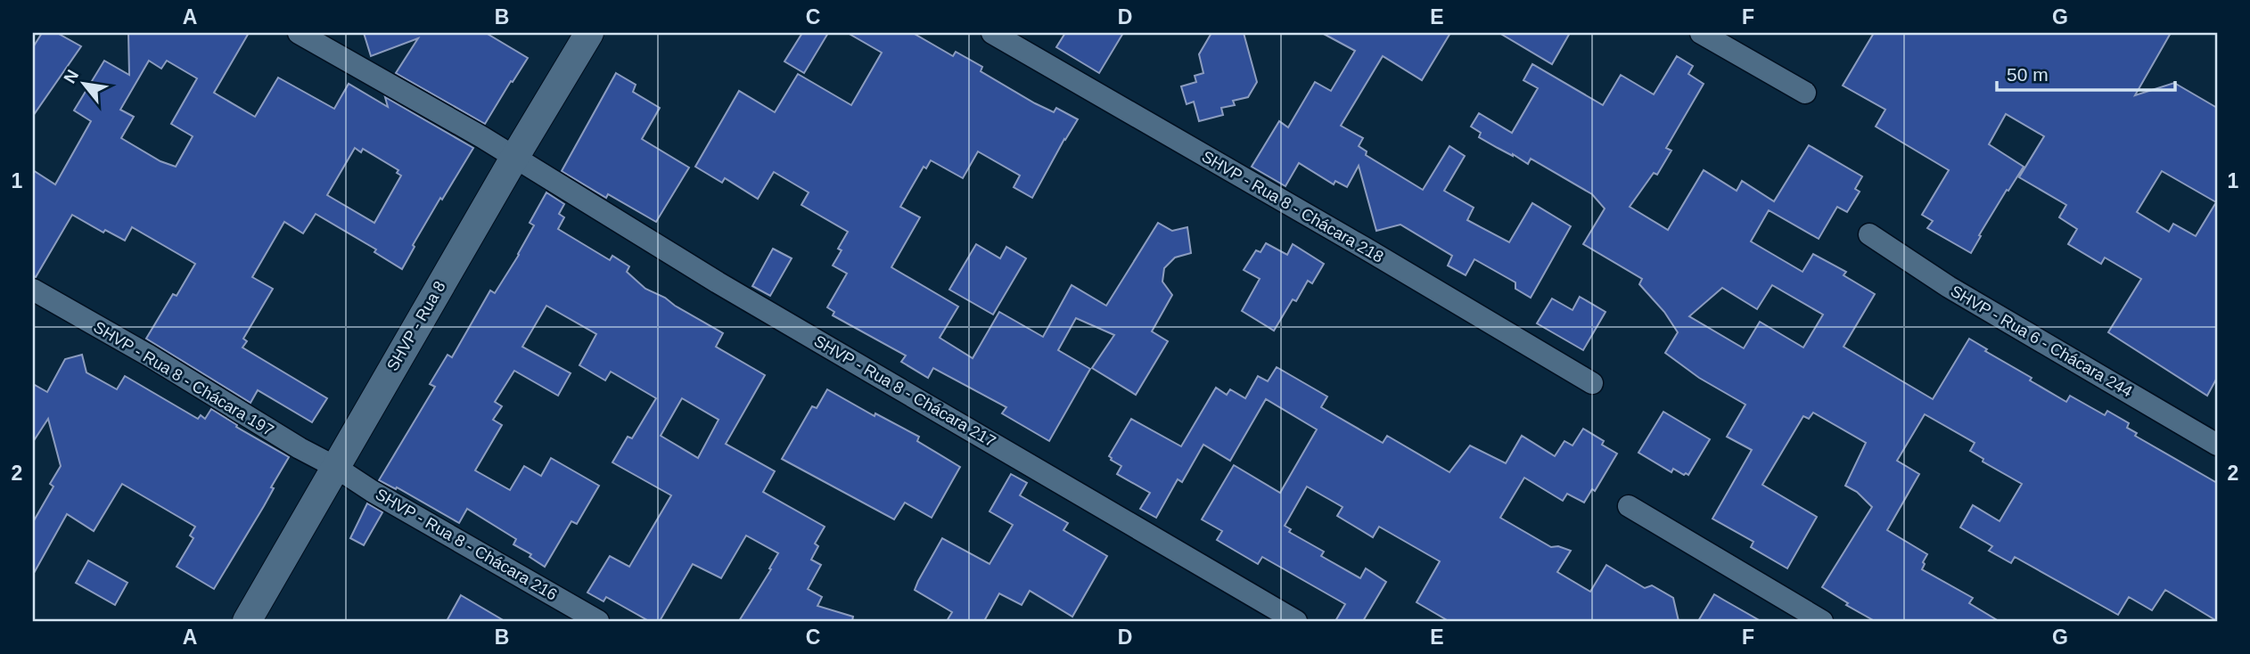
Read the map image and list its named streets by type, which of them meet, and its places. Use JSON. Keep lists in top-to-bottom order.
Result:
{
  "streets": {
    "street": [
      "SHVP - Rua 8 - Chácara 218",
      "SHVP - Rua 8",
      "SHVP - Rua 6 - Chácara 244",
      "SHVP - Rua 8 - Chácara 197",
      "SHVP - Rua 8 - Chácara 217",
      "SHVP - Rua 8 - Chácara 216"
    ]
  },
  "crossings": [
    ["SHVP - Rua 8", "SHVP - Rua 8 - Chácara 197"],
    ["SHVP - Rua 8", "SHVP - Rua 8 - Chácara 217"],
    ["SHVP - Rua 8", "SHVP - Rua 8 - Chácara 216"],
    ["SHVP - Rua 8 - Chácara 197", "SHVP - Rua 8 - Chácara 216"]
  ],
  "scale_bar": "50 m",
  "north": "top left",
  "grid": {
    "columns": [
      "A",
      "B",
      "C",
      "D",
      "E",
      "F",
      "G"
    ],
    "rows": ["1", "2"]
  }
}
